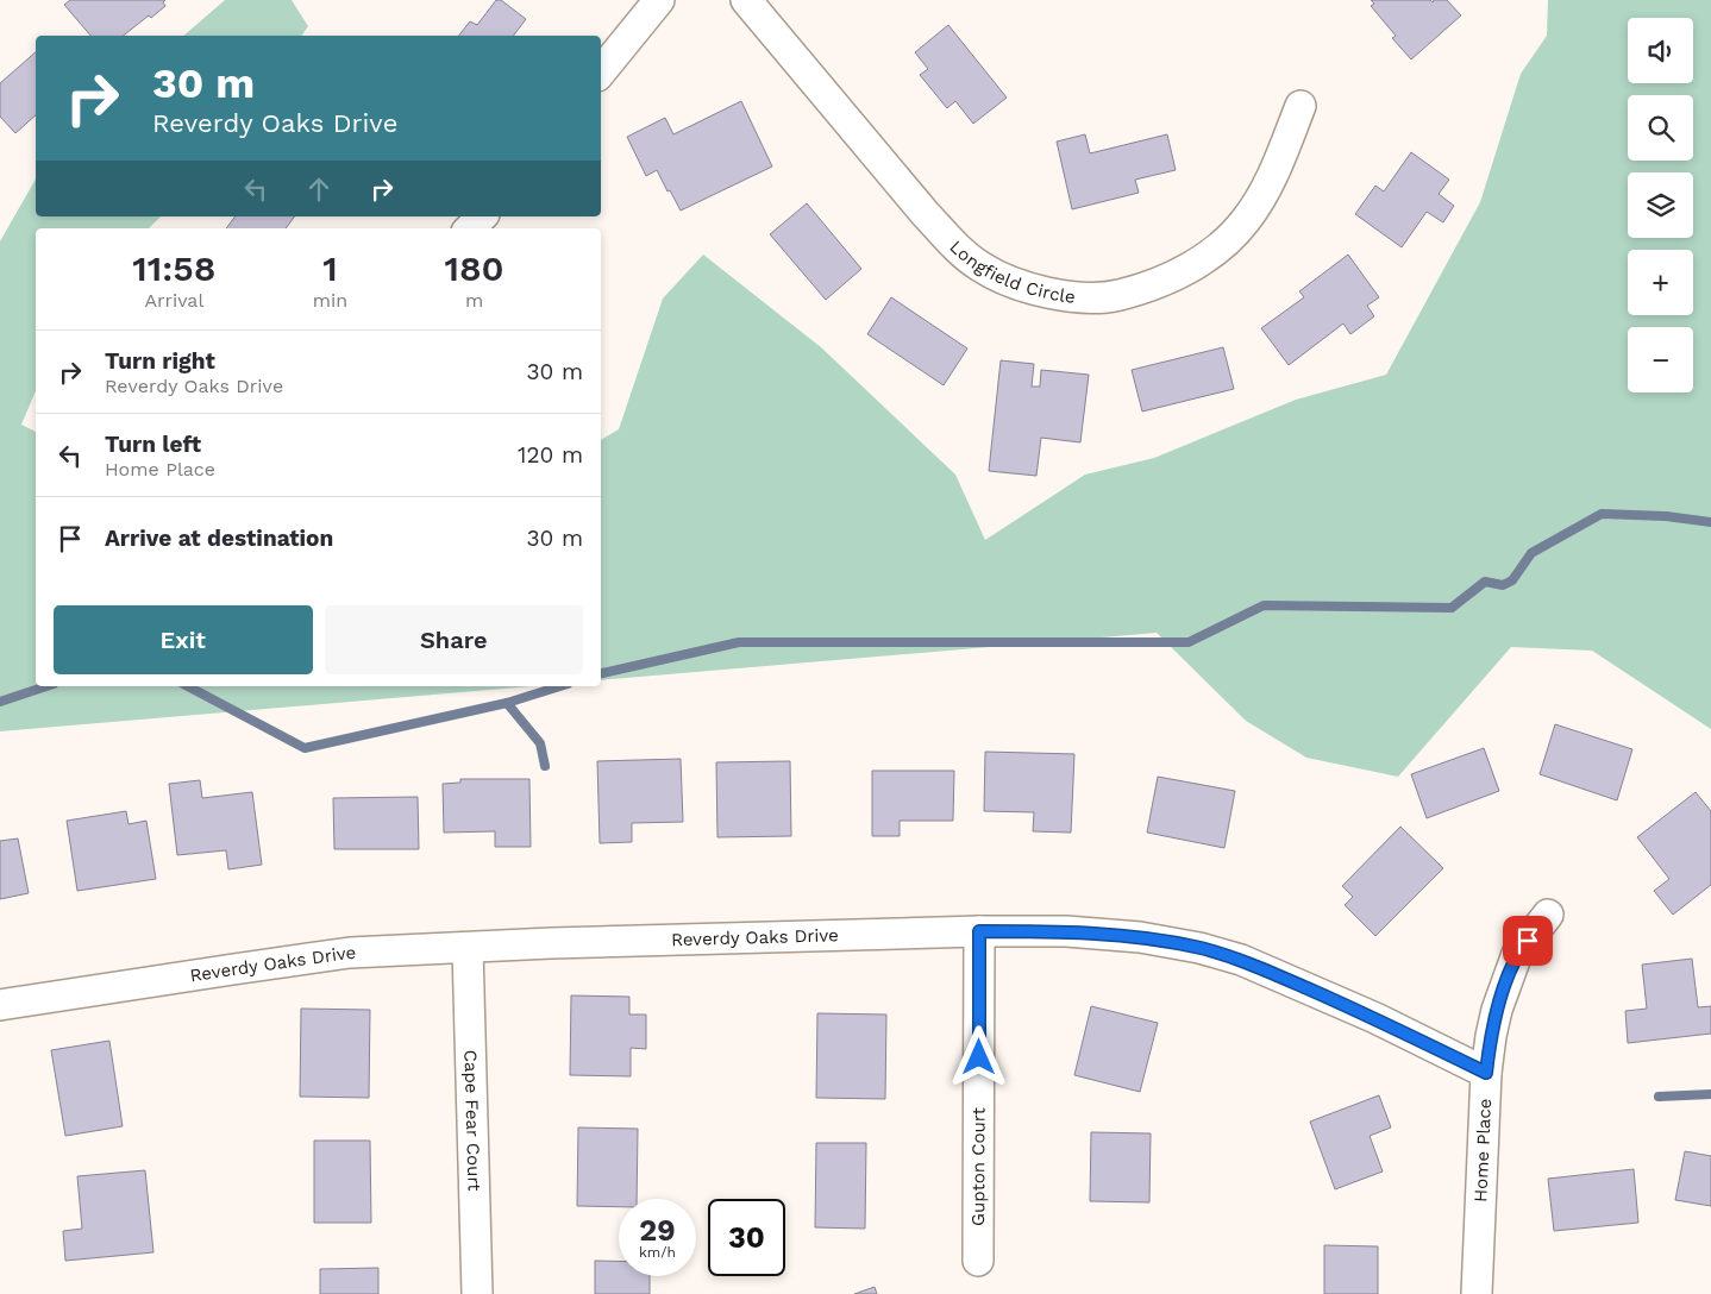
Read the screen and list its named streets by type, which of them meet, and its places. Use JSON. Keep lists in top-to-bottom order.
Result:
{
  "streets": {
    "street": [
      "Longfield Circle",
      "Reverdy Oaks Drive",
      "Cape Fear Court",
      "Home Place",
      "Gupton Court"
    ]
  },
  "crossings": [
    ["Reverdy Oaks Drive", "Cape Fear Court"],
    ["Reverdy Oaks Drive", "Home Place"],
    ["Reverdy Oaks Drive", "Gupton Court"]
  ],
  "page": {
    "map_buttons": ["+", "−"],
    "turn": ["30 m", "Reverdy Oaks Drive"],
    "eta": [
      "11:58",
      "Arrival",
      "1",
      "min",
      "180",
      "m"
    ],
    "list": [
      {
        "name": "Turn right",
        "note": "Reverdy Oaks Drive",
        "value": "30 m"
      },
      {
        "name": "Turn left",
        "note": "Home Place",
        "value": "120 m"
      },
      {
        "name": "Arrive at destination",
        "value": "30 m"
      }
    ],
    "buttons": ["Exit", "Share"],
    "speed": "29 km/h",
    "limit": "30"
  }
}
